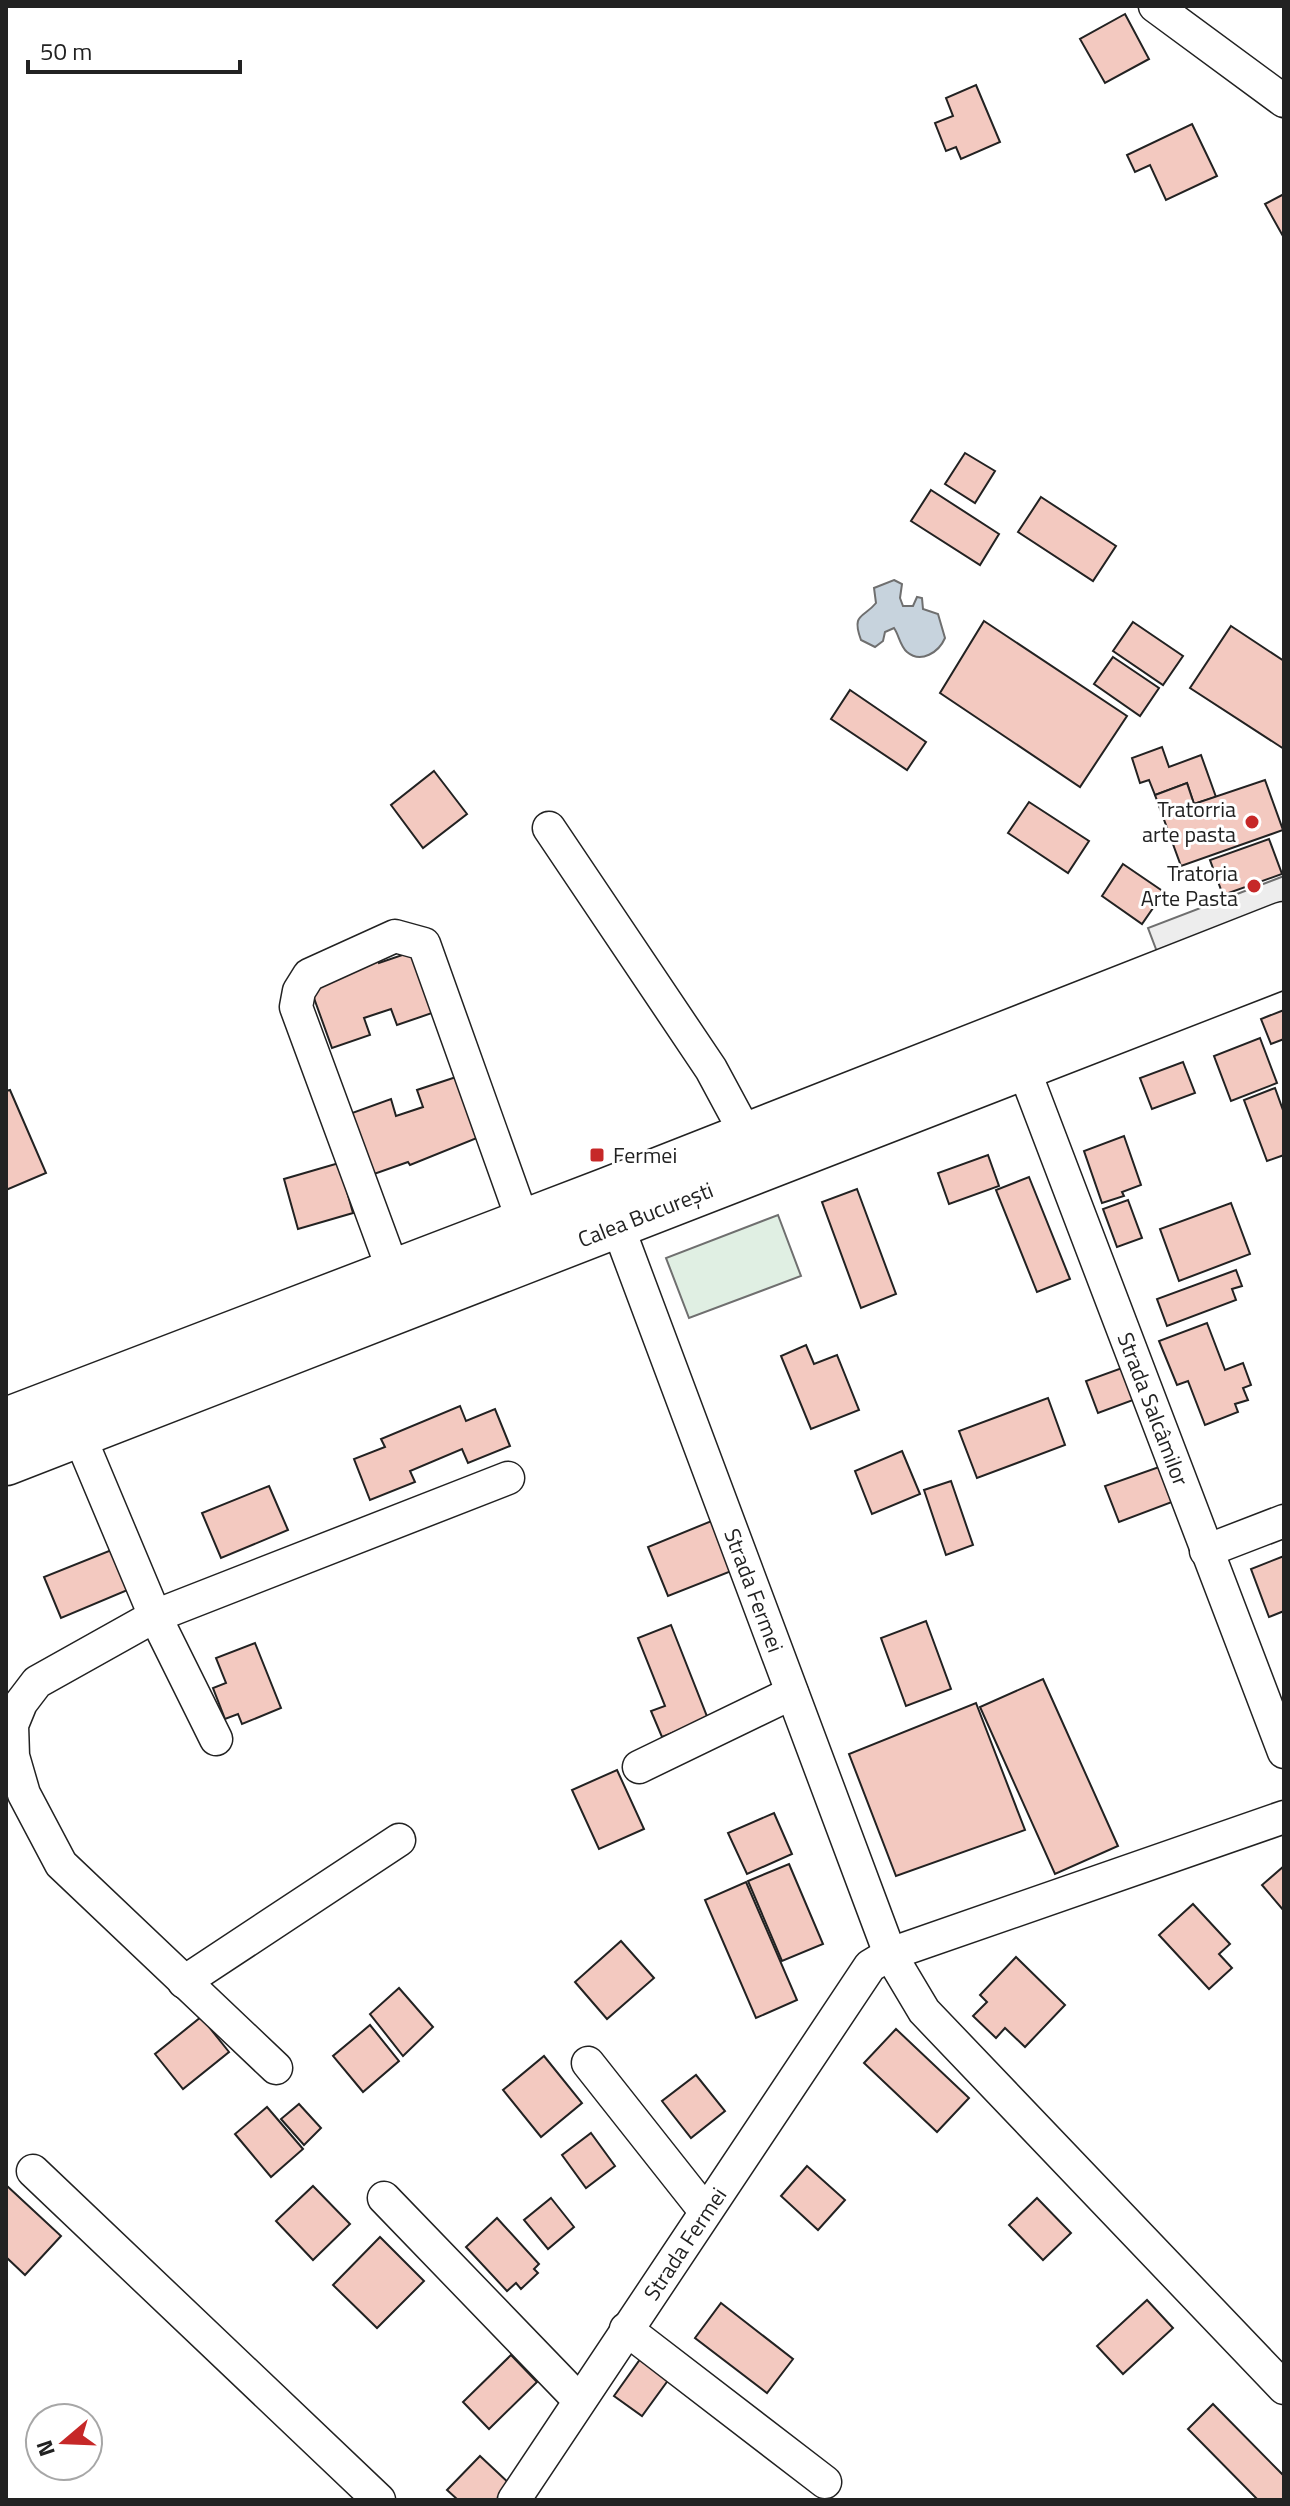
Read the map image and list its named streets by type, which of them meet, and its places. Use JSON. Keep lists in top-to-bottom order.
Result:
{
  "streets": {
    "highway": ["Calea București"],
    "street": ["Strada Salcâmilor", "Strada Fermei"]
  },
  "crossings": [
    ["Calea București", "Strada Salcâmilor"],
    ["Calea București", "Strada Fermei"]
  ],
  "places": {
    "other": ["Tratorria arte pasta", "Tratoria Arte Pasta"],
    "transit": ["Fermei"]
  },
  "scale_bar": "50 m",
  "north": "left"
}
